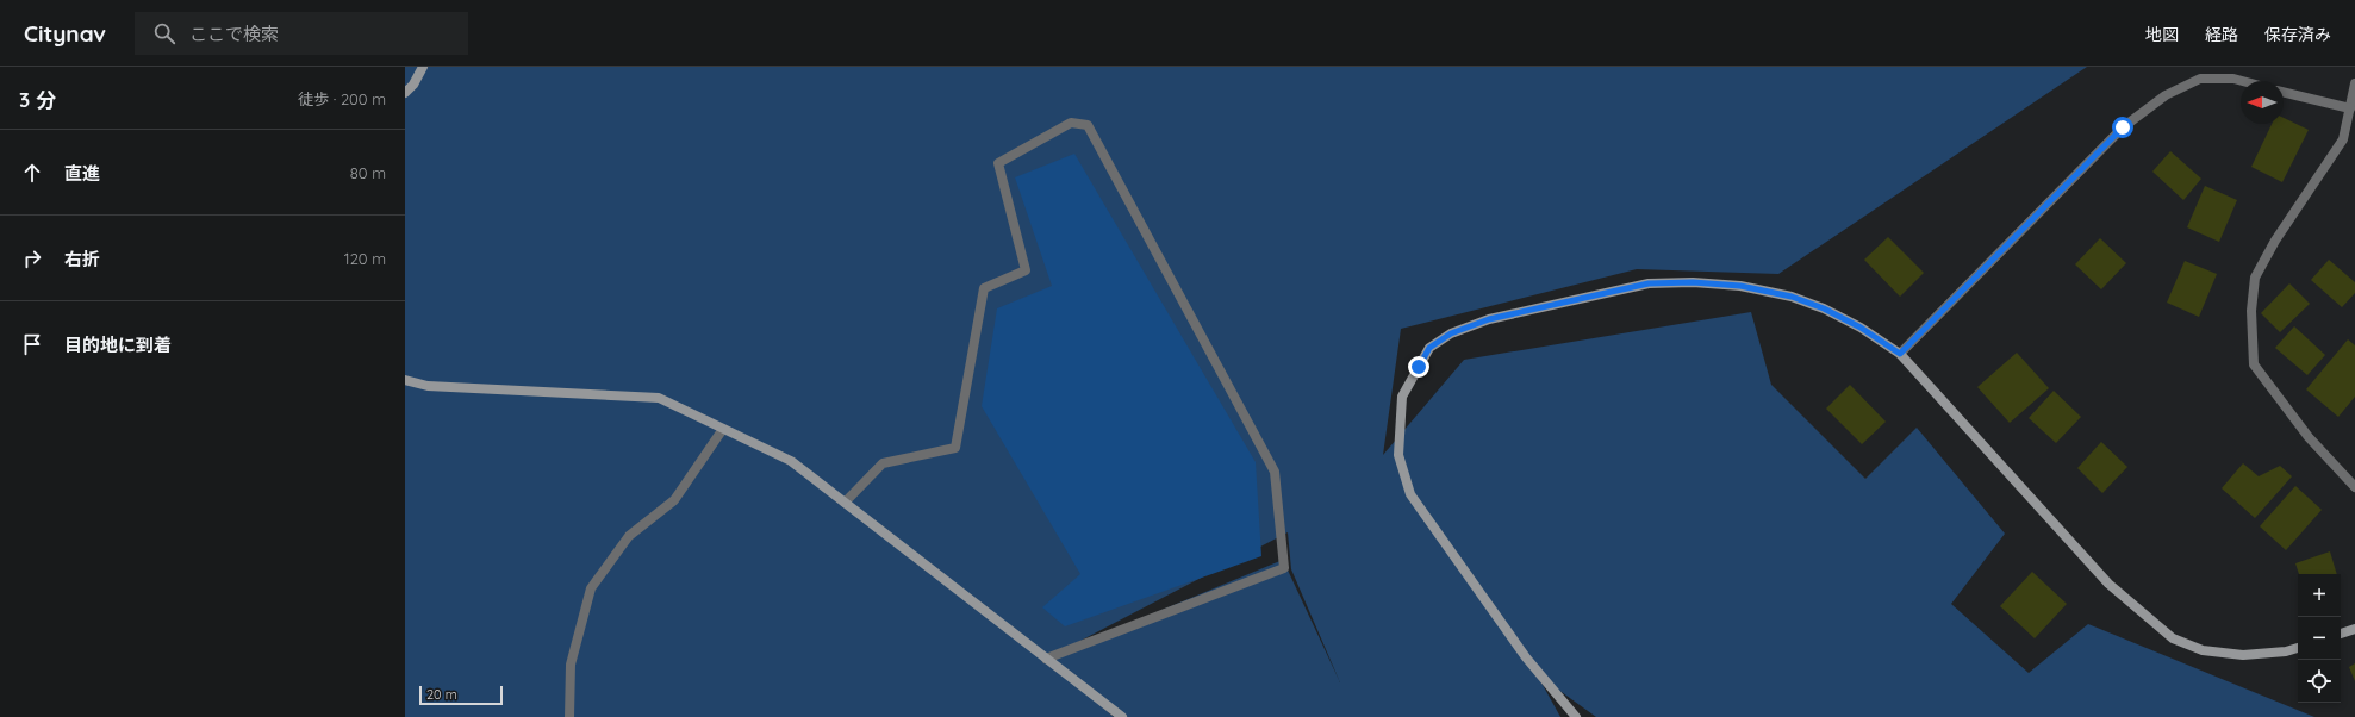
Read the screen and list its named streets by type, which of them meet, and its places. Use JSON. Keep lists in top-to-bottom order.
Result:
{
  "scale_bar": "20 m",
  "north": "left",
  "page": {
    "header": "Citynav",
    "search": "ここで検索",
    "nav": ["地図", "経路", "保存済み"],
    "heading": ["3 分", "徒歩 · 200 m"],
    "list": [
      ["直進", "80 m"],
      ["右折", "120 m"],
      "目的地に到着"
    ],
    "map_buttons": ["+", "−"],
    "scale": "20 m"
  }
}
